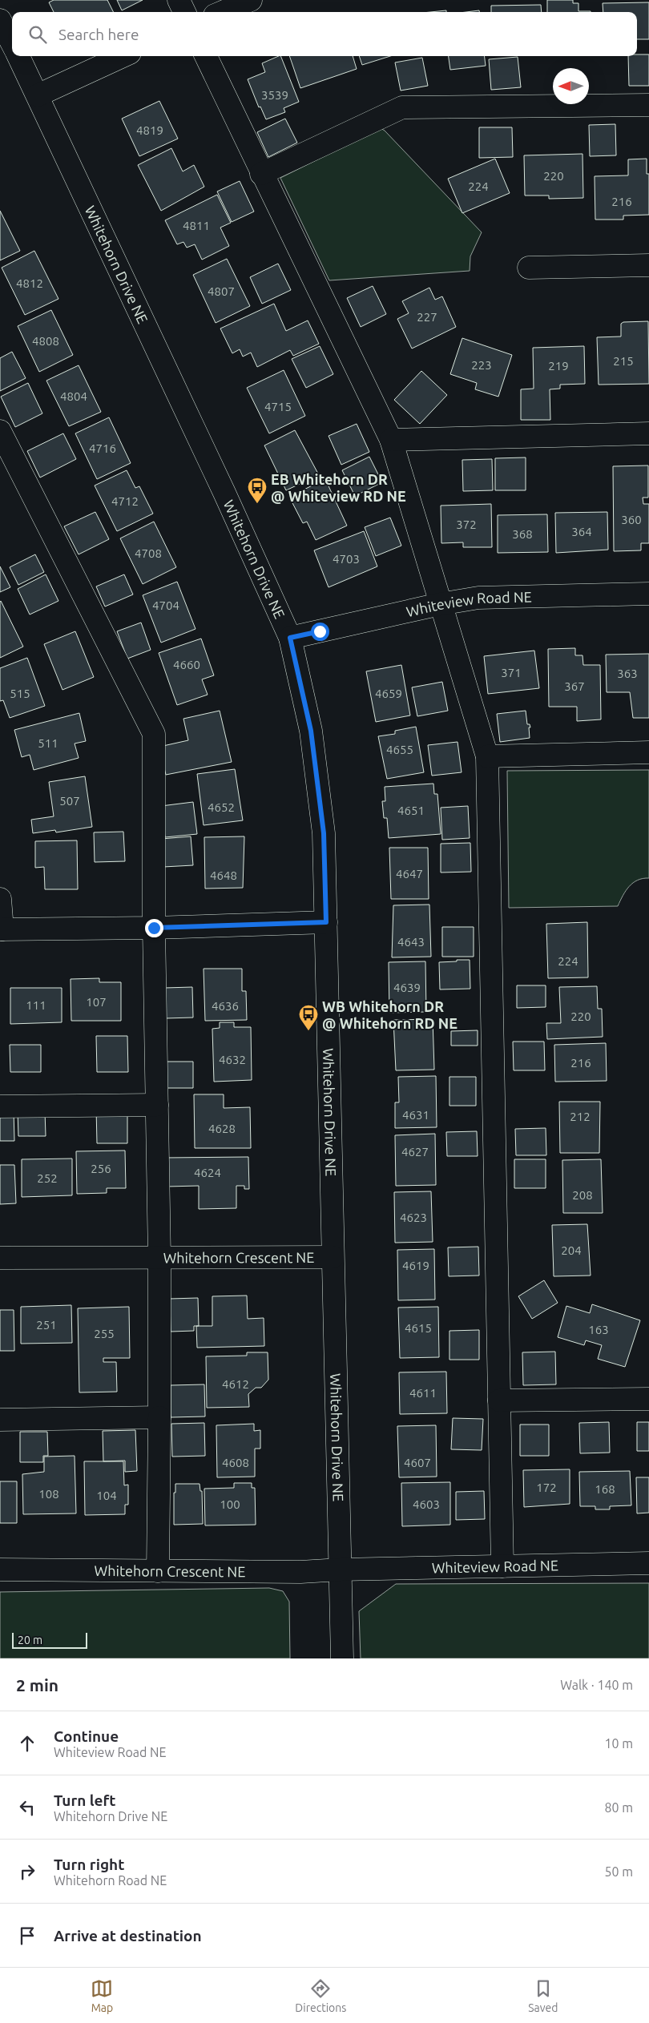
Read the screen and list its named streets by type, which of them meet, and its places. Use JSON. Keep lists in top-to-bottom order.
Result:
{
  "streets": {
    "street": ["Whitehorn Drive NE", "Whiteview Road NE", "Whitehorn Crescent NE"]
  },
  "crossings": [
    ["Whitehorn Drive NE", "Whiteview Road NE"],
    ["Whitehorn Drive NE", "Whitehorn Crescent NE"],
    ["Whiteview Road NE", "Whitehorn Crescent NE"]
  ],
  "places": {
    "bus stop": ["EB Whitehorn DR @ Whiteview RD NE", "WB Whitehorn DR @ Whitehorn RD NE"]
  },
  "house_numbers": [
    "3539",
    "4819",
    "220",
    "224",
    "216",
    "4811",
    "4812",
    "4807",
    "227",
    "4808",
    "215",
    "223",
    "219",
    "4804",
    "4715",
    "4716",
    "4712",
    "360",
    "372",
    "364",
    "368",
    "4708",
    "4703",
    "4704",
    "4660",
    "371",
    "363",
    "367",
    "515",
    "4659",
    "511",
    "4655",
    "507",
    "4652",
    "4651",
    "4647",
    "4648",
    "4643",
    "224",
    "4639",
    "107",
    "111",
    "4636",
    "220",
    "4632",
    "216",
    "4631",
    "212",
    "4628",
    "4627",
    "256",
    "4624",
    "252",
    "208",
    "4623",
    "204",
    "4619",
    "251",
    "4615",
    "163",
    "255",
    "4612",
    "4611",
    "4608",
    "4607",
    "172",
    "168",
    "108",
    "104",
    "100",
    "4603"
  ],
  "scale_bar": "20 m",
  "north": "left",
  "page": {
    "search": "Search here",
    "scale": "20 m",
    "heading": ["2 min", "Walk · 140 m"],
    "list": [
      ["Continue", "Whiteview Road NE", "10 m"],
      ["Turn left", "Whitehorn Drive NE", "80 m"],
      ["Turn right", "Whitehorn Road NE", "50 m"],
      "Arrive at destination"
    ],
    "nav": ["Map", "Directions", "Saved"]
  }
}
